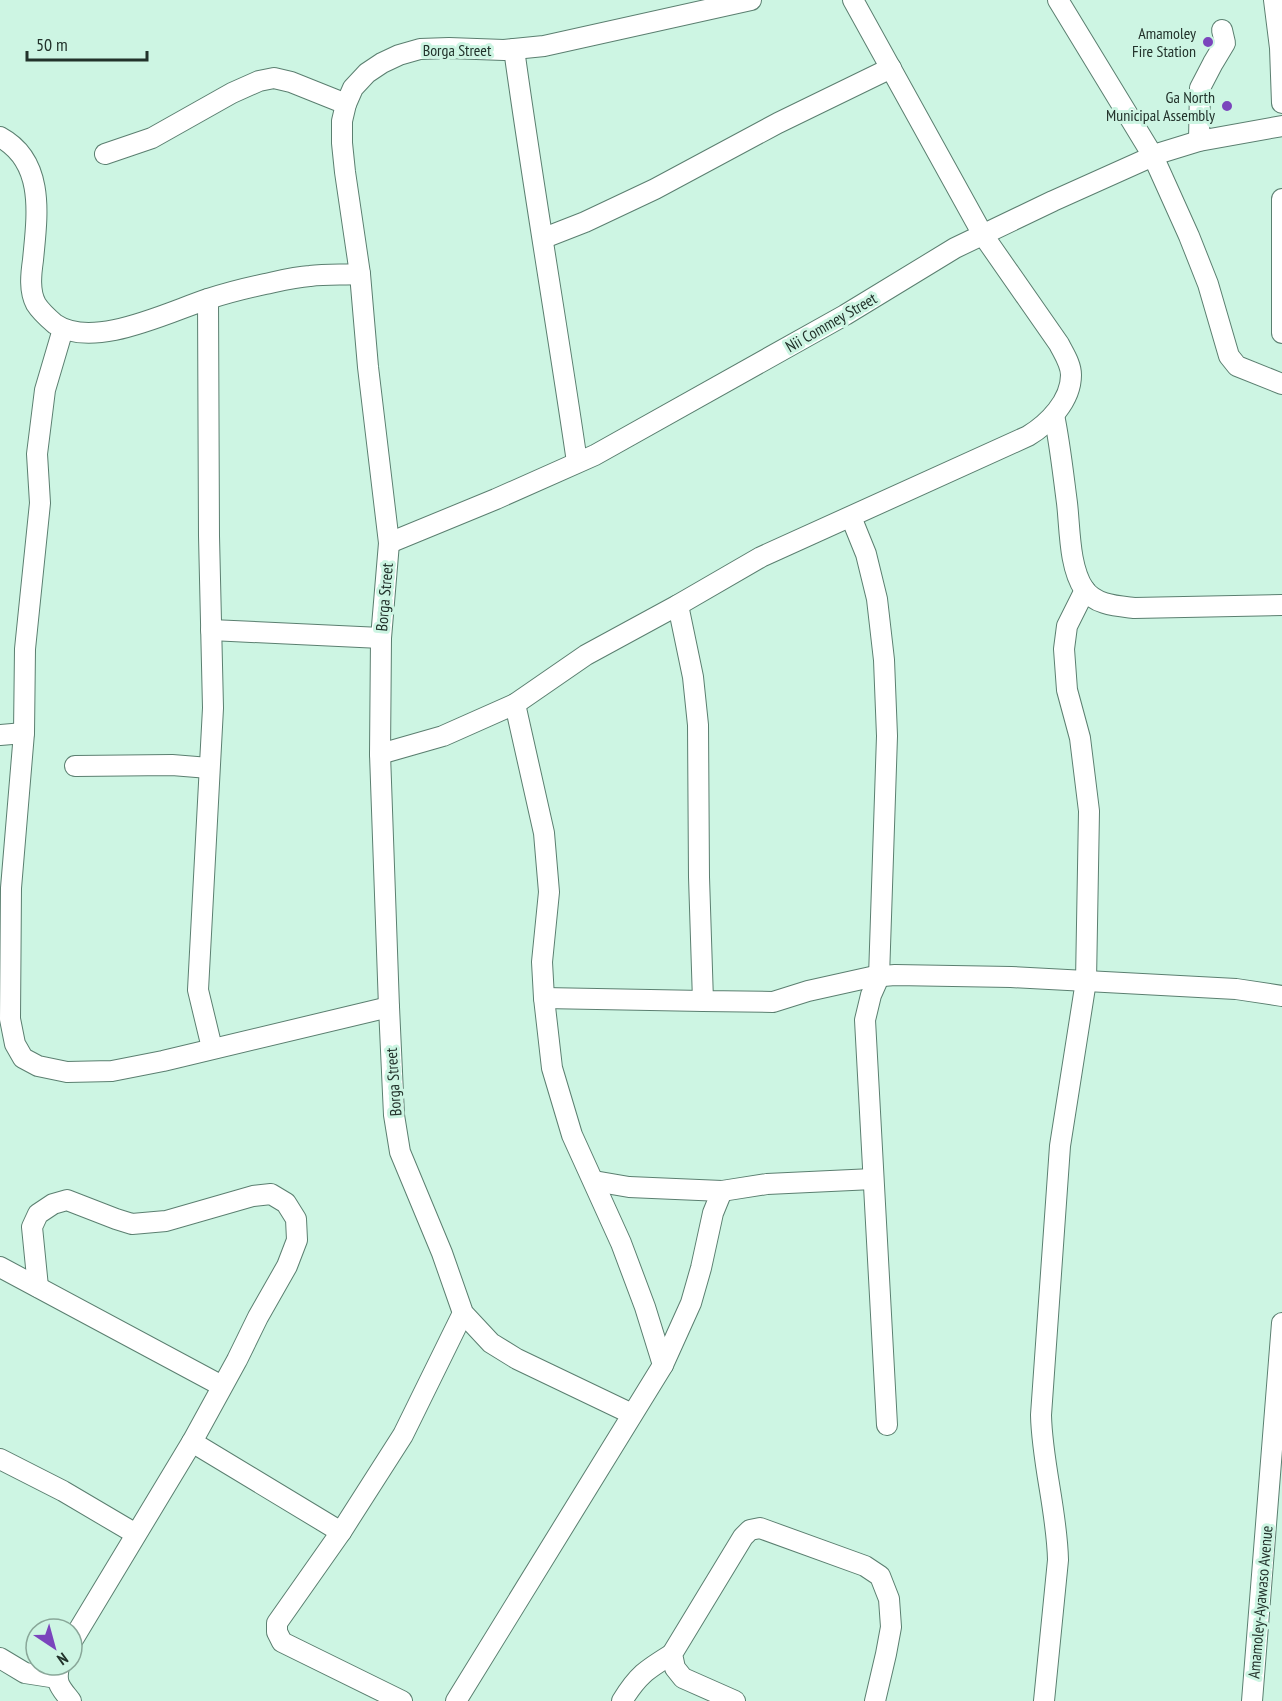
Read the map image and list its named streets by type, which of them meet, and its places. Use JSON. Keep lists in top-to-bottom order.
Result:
{
  "streets": {
    "street": ["Borga Street", "Nii Commey Street", "Amamoley-Ayawaso Avenue"]
  },
  "crossings": [
    ["Borga Street", "Nii Commey Street"]
  ],
  "places": ["Amamoley Fire Station", "Ga North Municipal Assembly"],
  "scale_bar": "50 m",
  "north": "bottom right"
}
